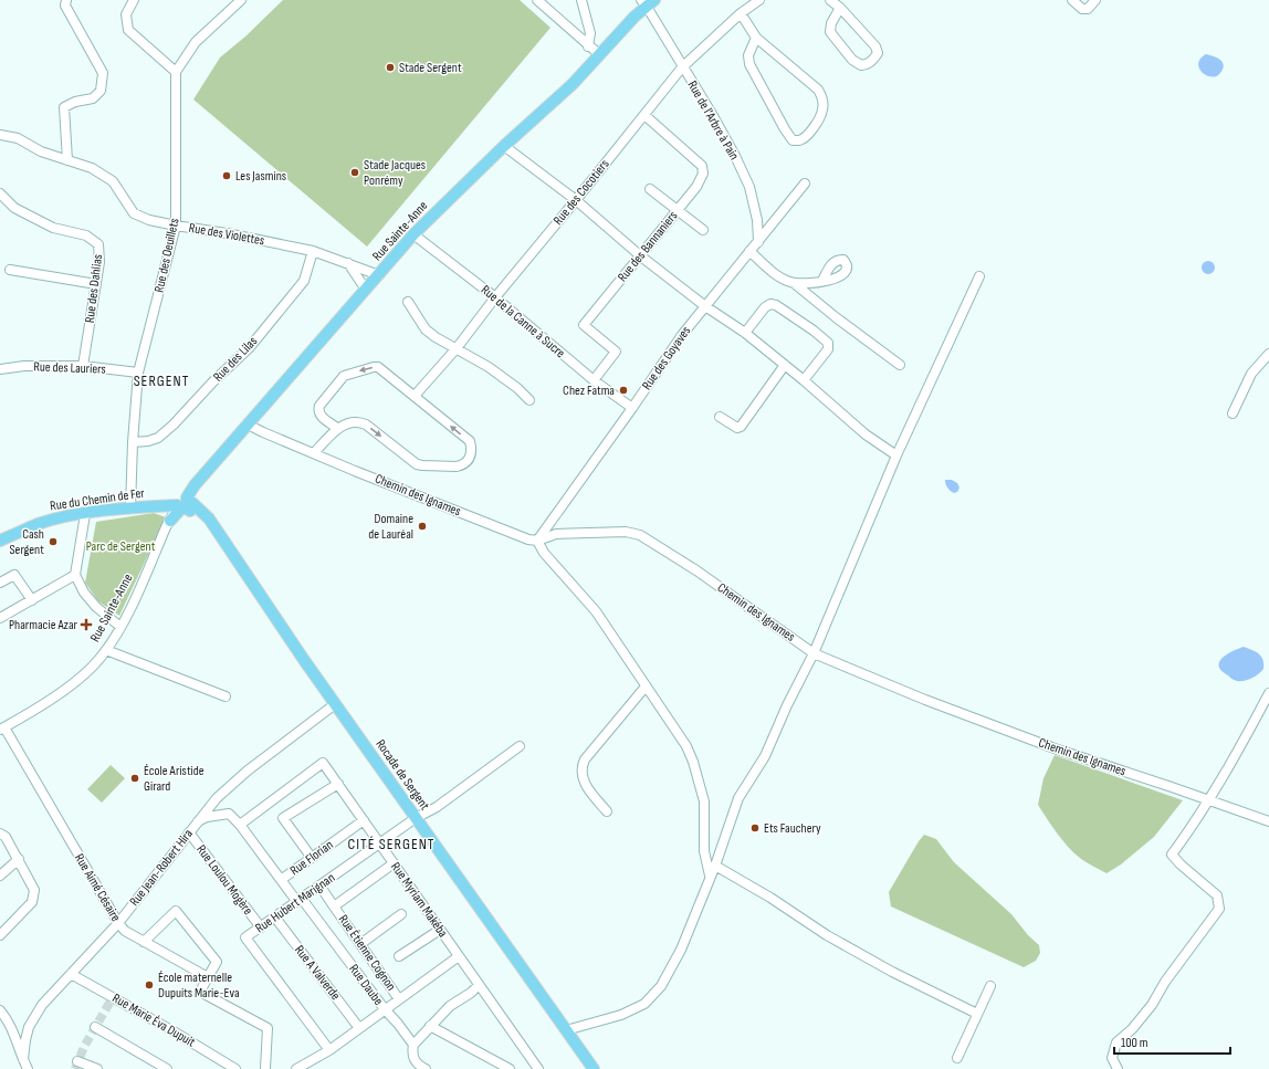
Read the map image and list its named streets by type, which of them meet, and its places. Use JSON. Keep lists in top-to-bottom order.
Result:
{
  "streets": {
    "main road": ["Rue Sainte-Anne", "Rue du Chemin de Fer", "Rocade de Sergent"],
    "street": [
      "Rue de l'Arbre à Pain",
      "Rue des Cocotiers",
      "Rue des Violettes",
      "Rue des Bannaniers",
      "Rue des Oeuillets",
      "Rue des Dahlias",
      "Rue de la Canne à Sucre",
      "Rue des Goyaves",
      "Rue des Lilas",
      "Rue des Lauriers",
      "Chemin des Ignames",
      "Rue Florian",
      "Rue Jean-Robert Hira",
      "Rue Loulou Mogère",
      "Rue Aimé Césaire",
      "Rue Myriam Makéba",
      "Rue Hubert Marignan",
      "Rue Étienne Cognon",
      "Rue A Valverde",
      "Rue Daube",
      "Rue Marie Éva Dupuit"
    ]
  },
  "crossings": [
    ["Rue de l'Arbre à Pain", "Rue des Cocotiers"],
    ["Rue de l'Arbre à Pain", "Rue Sainte-Anne"],
    ["Rue de l'Arbre à Pain", "Rue des Goyaves"],
    ["Rue des Cocotiers", "Rue des Bannaniers"],
    ["Rue des Cocotiers", "Rue de la Canne à Sucre"],
    ["Rue Sainte-Anne", "Rue des Violettes"],
    ["Rue Sainte-Anne", "Rue de la Canne à Sucre"],
    ["Rue Sainte-Anne", "Chemin des Ignames"],
    ["Rue Sainte-Anne", "Rue du Chemin de Fer"],
    ["Rue Sainte-Anne", "Rocade de Sergent"],
    ["Rue Sainte-Anne", "Rue Aimé Césaire"],
    ["Rue des Violettes", "Rue des Oeuillets"],
    ["Rue des Violettes", "Rue des Lilas"],
    ["Rue des Bannaniers", "Rue de la Canne à Sucre"],
    ["Rue des Oeuillets", "Rue des Lilas"],
    ["Rue des Oeuillets", "Rue des Lauriers"],
    ["Rue des Oeuillets", "Rue du Chemin de Fer"],
    ["Rue des Dahlias", "Rue des Lauriers"],
    ["Rue de la Canne à Sucre", "Rue des Goyaves"],
    ["Rue des Goyaves", "Chemin des Ignames"],
    ["Rue du Chemin de Fer", "Rocade de Sergent"],
    ["Rocade de Sergent", "Rue Jean-Robert Hira"],
    ["Rocade de Sergent", "Rue Hubert Marignan"],
    ["Rue Florian", "Rue Myriam Makéba"],
    ["Rue Florian", "Rue Daube"],
    ["Rue Jean-Robert Hira", "Rue Loulou Mogère"],
    ["Rue Jean-Robert Hira", "Rue Aimé Césaire"],
    ["Rue Jean-Robert Hira", "Rue Marie Éva Dupuit"],
    ["Rue Loulou Mogère", "Rue Hubert Marignan"],
    ["Rue Myriam Makéba", "Rue Hubert Marignan"],
    ["Rue Myriam Makéba", "Rue Étienne Cognon"],
    ["Rue Myriam Makéba", "Rue Daube"],
    ["Rue Hubert Marignan", "Rue Étienne Cognon"],
    ["Rue Hubert Marignan", "Rue A Valverde"],
    ["Rue Hubert Marignan", "Rue Daube"]
  ],
  "districts": ["SERGENT", "CITÉ SERGENT"],
  "parks": ["Parc de Sergent"],
  "places": {
    "other": [
      "Stade Sergent",
      "Stade Jacques Ponrémy",
      "Les Jasmins",
      "Chez Fatma",
      "Domaine de Lauréal",
      "Cash Sergent",
      "École Aristide Girard",
      "Ets Fauchery",
      "École maternelle Dupuits Marie-Eva"
    ],
    "health": ["Pharmacie Azar"]
  },
  "scale_bar": "100 m"
}
